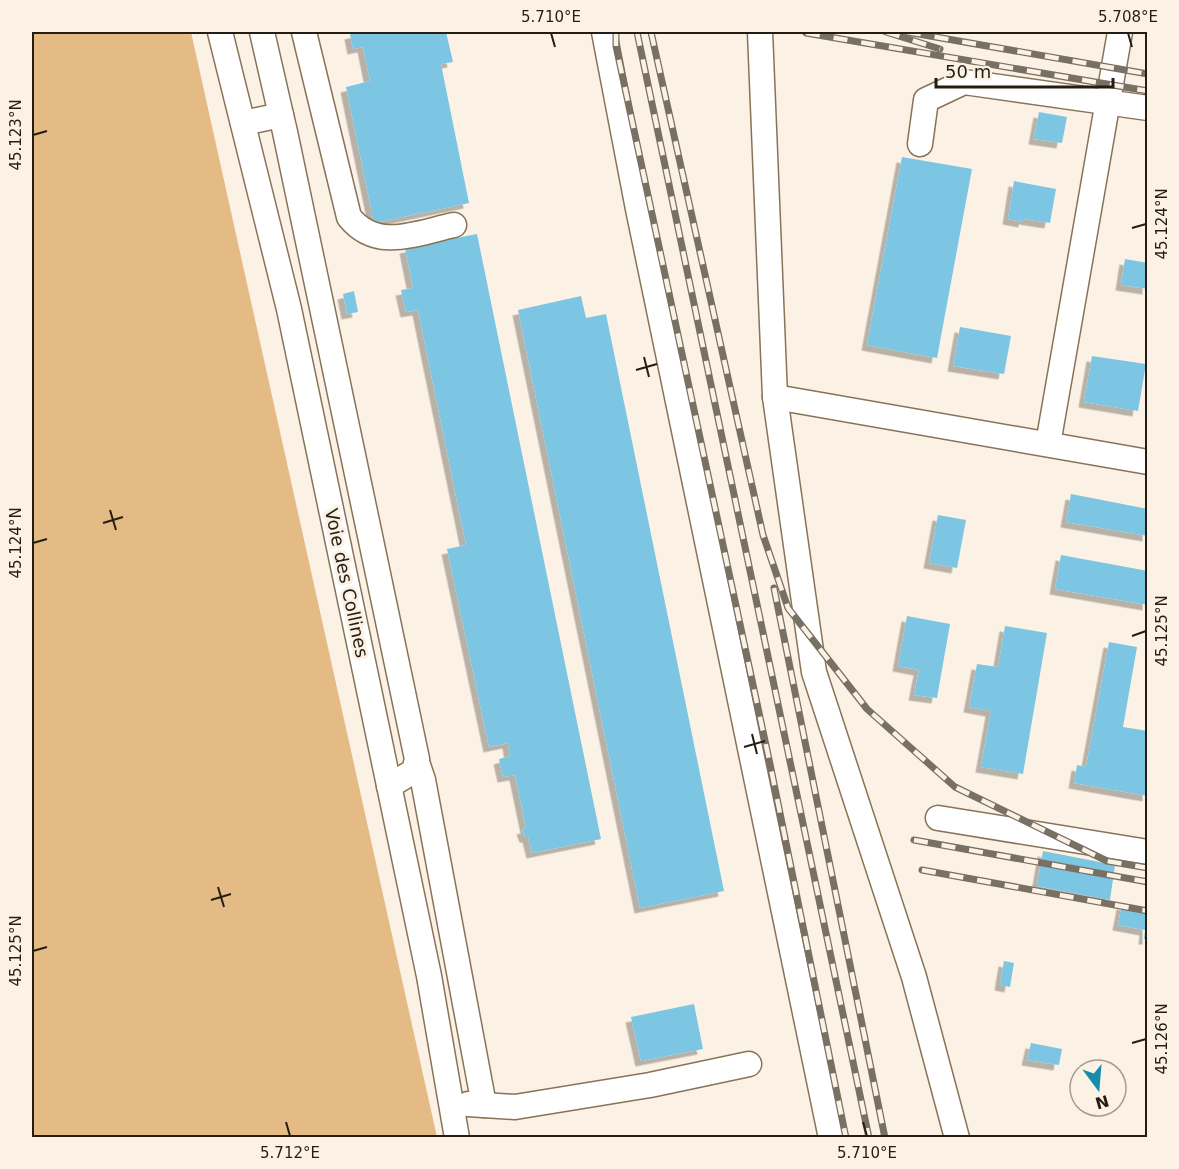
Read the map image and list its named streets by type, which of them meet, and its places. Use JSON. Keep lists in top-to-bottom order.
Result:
{
  "streets": {
    "street": ["Voie des Collines"]
  },
  "scale_bar": "50 m",
  "north": "bottom",
  "coordinates": [
    "5.710°E",
    "5.708°E",
    "45.123°N",
    "45.124°N",
    "45.125°N",
    "45.126°N",
    "5.712°E"
  ]
}
